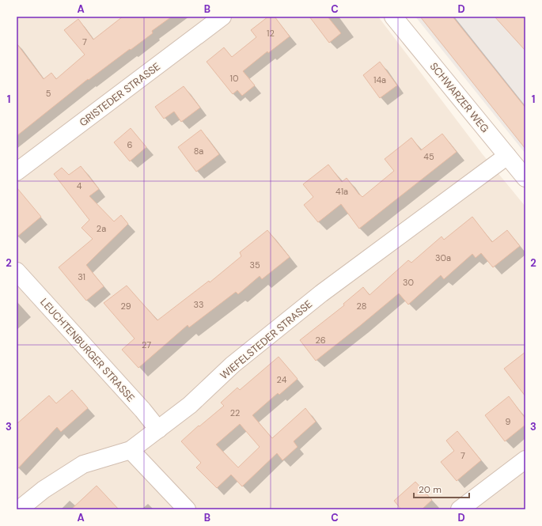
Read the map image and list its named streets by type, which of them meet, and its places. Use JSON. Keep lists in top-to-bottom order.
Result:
{
  "streets": {
    "street": [
      "GRISTEDER STRASSE",
      "SCHWARZER WEG",
      "WIEFELSTEDER STRASSE",
      "LEUCHTENBURGER STRASSE"
    ]
  },
  "crossings": [
    ["SCHWARZER WEG", "WIEFELSTEDER STRASSE"],
    ["WIEFELSTEDER STRASSE", "LEUCHTENBURGER STRASSE"]
  ],
  "house_numbers": [
    "12",
    "7",
    "10",
    "14a",
    "5",
    "6",
    "8a",
    "45",
    "4",
    "41a",
    "2a",
    "30a",
    "35",
    "31",
    "30",
    "33",
    "29",
    "28",
    "26",
    "27",
    "24",
    "22",
    "9",
    "7"
  ],
  "scale_bar": "20 m",
  "grid": {
    "columns": [
      "A",
      "B",
      "C",
      "D"
    ],
    "rows": ["1", "2", "3"]
  }
}
